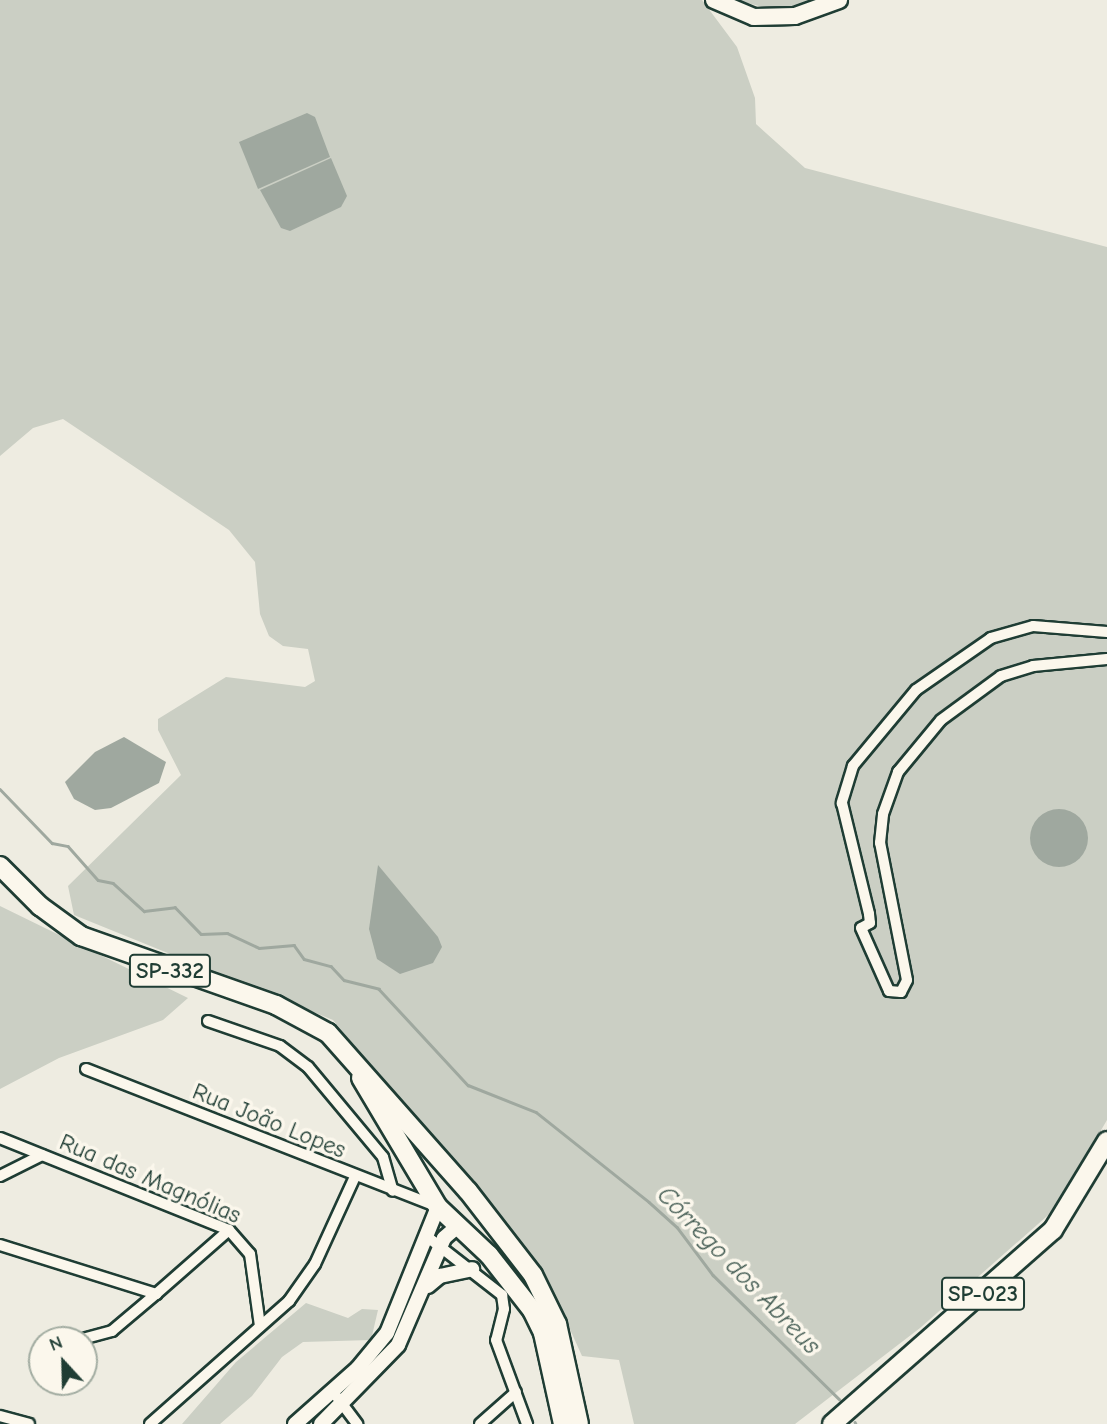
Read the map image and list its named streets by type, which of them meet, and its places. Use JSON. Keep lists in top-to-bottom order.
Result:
{
  "streets": {
    "main road": ["SP-332", "SP-023"],
    "street": ["Rua João Lopes", "Rua das Magnólias"]
  },
  "crossings": [
    ["SP-332", "Rua João Lopes"]
  ],
  "water": ["Córrego dos Abreus"],
  "north": "top"
}
